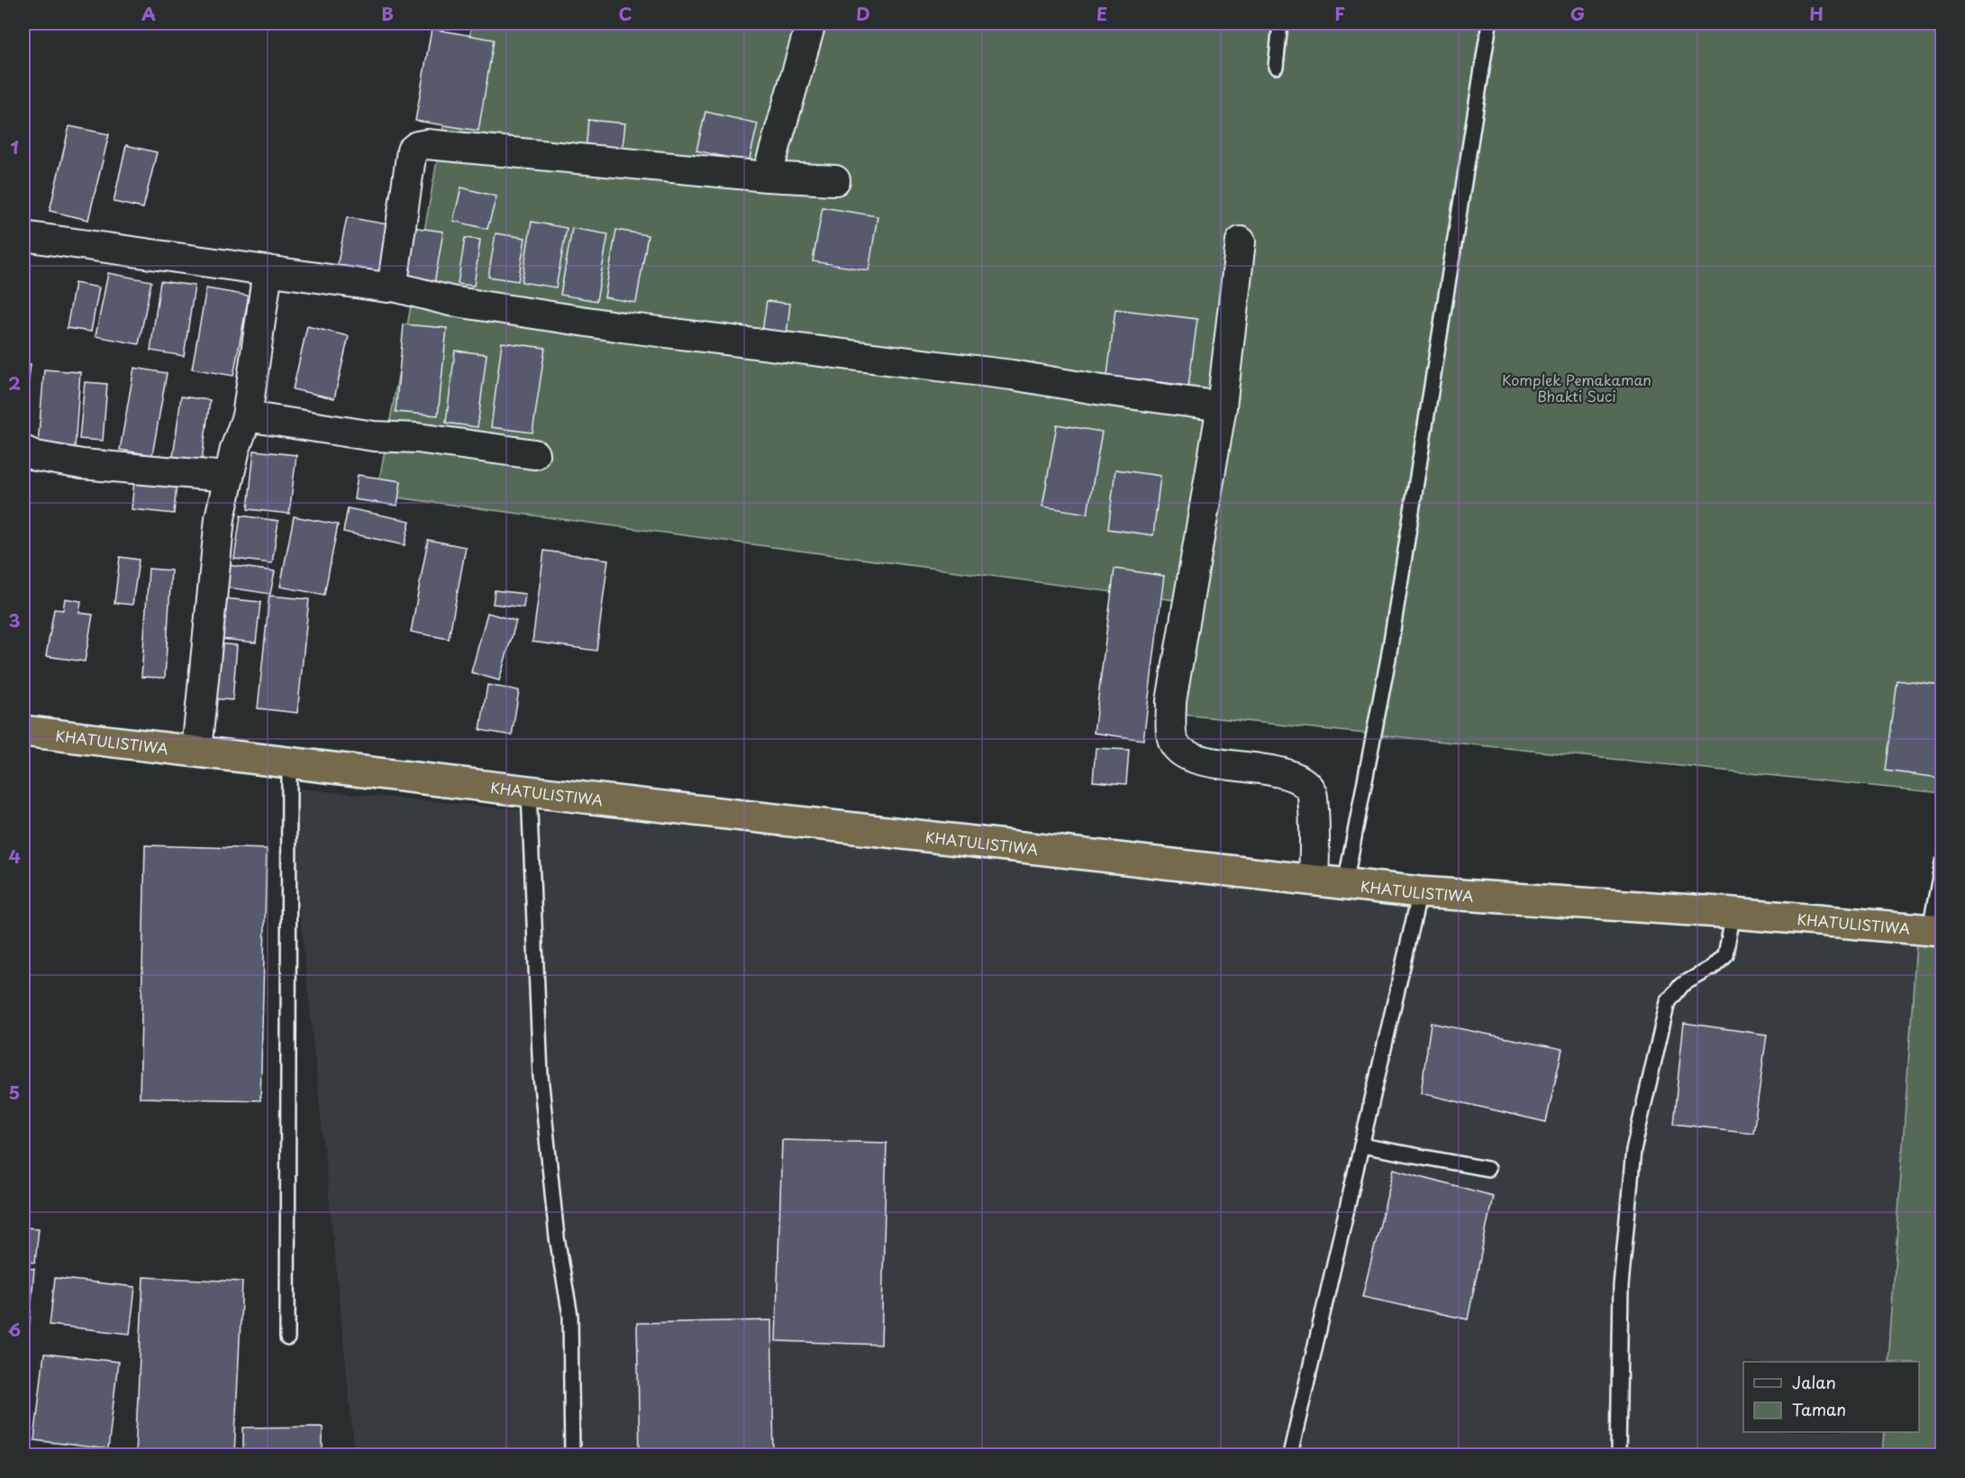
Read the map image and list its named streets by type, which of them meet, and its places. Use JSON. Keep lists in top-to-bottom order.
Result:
{
  "streets": {
    "highway": ["KHATULISTIWA"]
  },
  "parks": ["Komplek Pemakaman Bhakti Suci"],
  "legend": ["Jalan", "Taman"],
  "grid": {
    "columns": [
      "A",
      "B",
      "C",
      "D",
      "E",
      "F",
      "G",
      "H"
    ],
    "rows": [
      "1",
      "2",
      "3",
      "4",
      "5",
      "6"
    ]
  }
}
